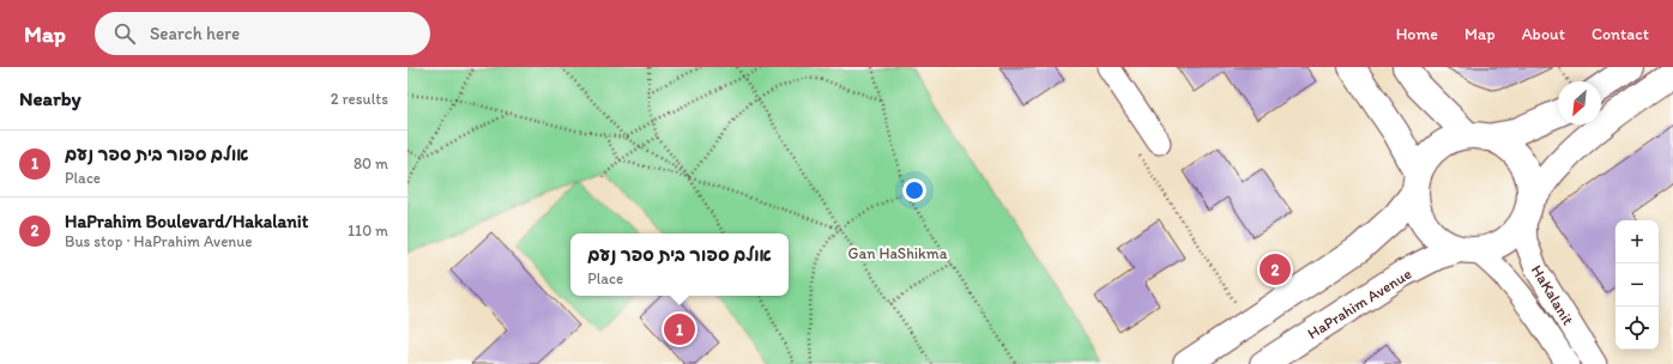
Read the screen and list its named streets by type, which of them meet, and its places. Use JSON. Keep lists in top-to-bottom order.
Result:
{
  "streets": {
    "street": ["HaKalanit", "HaPrahim Avenue"]
  },
  "crossings": [
    ["HaKalanit", "HaPrahim Avenue"]
  ],
  "parks": ["Gan HaShikma"],
  "north": "bottom left",
  "page": {
    "header": "Map",
    "search": "Search here",
    "nav": [
      "Home",
      "Map",
      "About",
      "Contact"
    ],
    "heading": ["Nearby", "2 results"],
    "list": [
      {
        "mark": "1",
        "name": "אולם ספור בית ספר נעם",
        "note": "Place",
        "value": "80 m"
      },
      {
        "mark": "2",
        "name": "HaPrahim Boulevard/Hakalanit",
        "note": "Bus stop · HaPrahim Avenue",
        "value": "110 m"
      }
    ],
    "map_buttons": ["+", "−"],
    "popup": ["אולם ספור בית ספר נעם", "Place"],
    "pins": ["2", "1"]
  }
}
